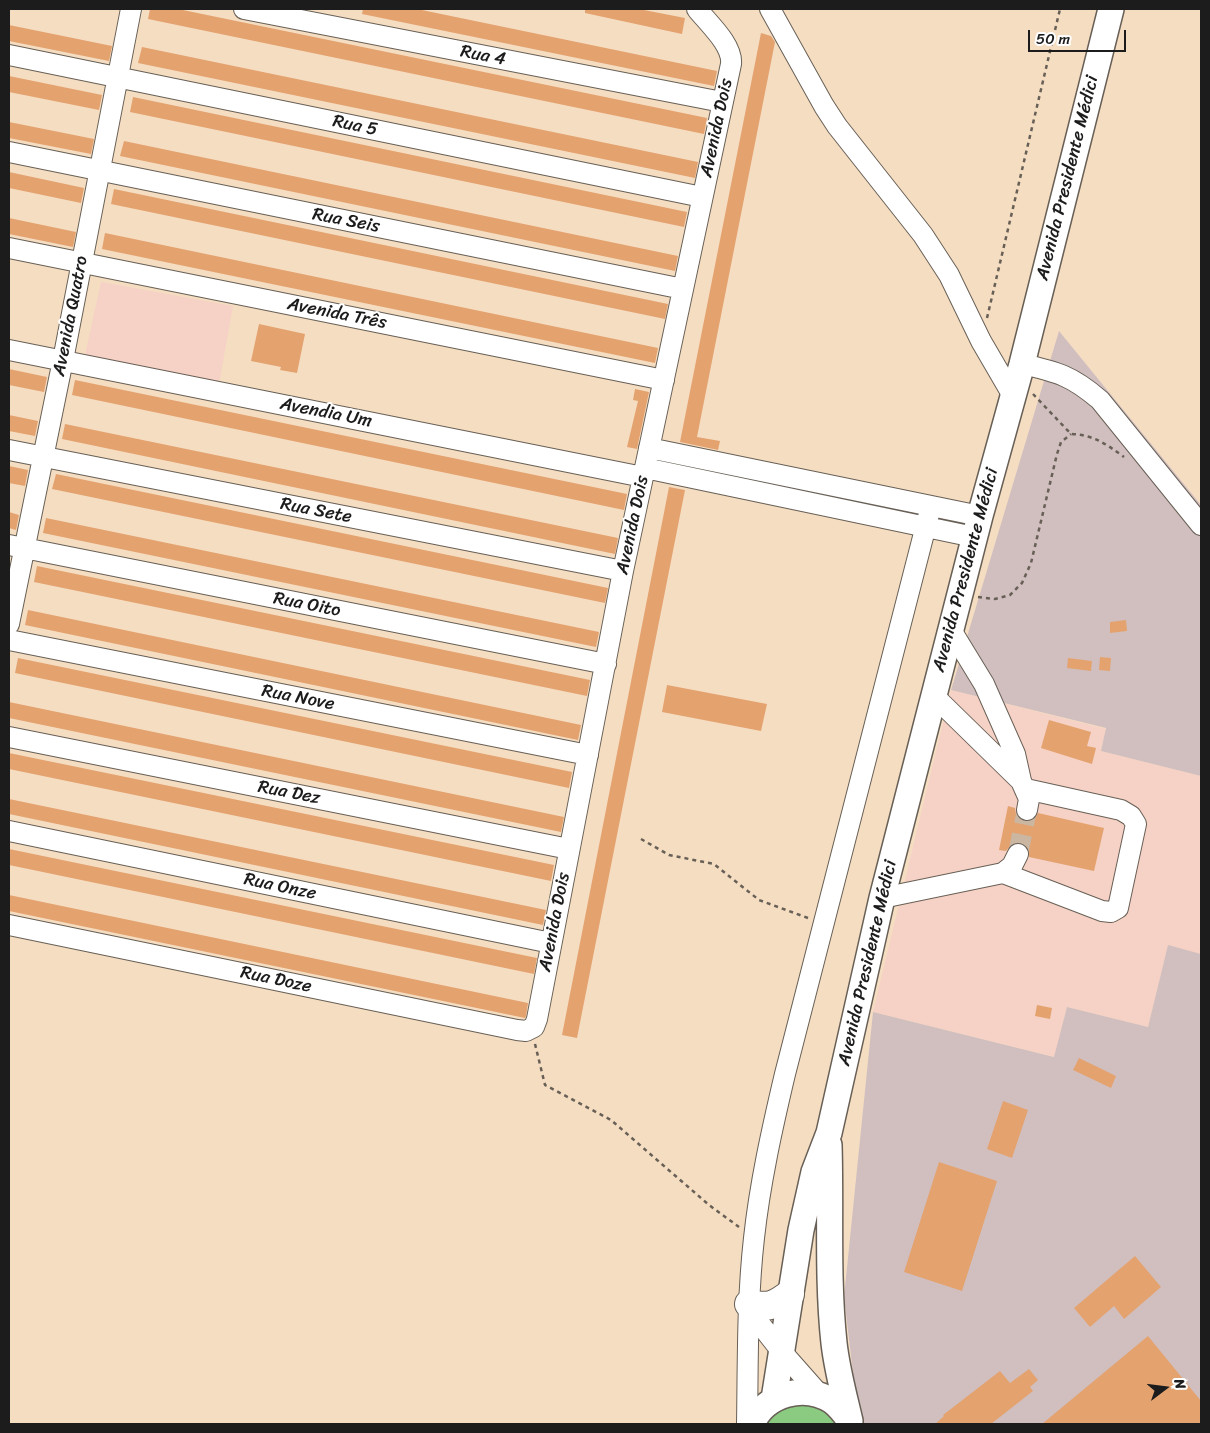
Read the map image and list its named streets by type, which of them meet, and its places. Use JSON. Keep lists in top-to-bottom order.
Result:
{
  "streets": {
    "main road": ["Avenida Presidente Médici"],
    "street": [
      "Rua 4",
      "Rua 5",
      "Avenida Dois",
      "Rua Seis",
      "Avenida Três",
      "Avenida Quatro",
      "Avendia Um",
      "Rua Sete",
      "Rua Oito",
      "Rua Nove",
      "Rua Dez",
      "Rua Onze",
      "Rua Doze"
    ]
  },
  "crossings": [
    ["Rua 4", "Avenida Dois"],
    ["Rua 5", "Avenida Dois"],
    ["Rua 5", "Avenida Quatro"],
    ["Avenida Dois", "Rua Seis"],
    ["Avenida Dois", "Avenida Três"],
    ["Avenida Dois", "Avendia Um"],
    ["Avenida Dois", "Rua Sete"],
    ["Avenida Dois", "Rua Oito"],
    ["Avenida Dois", "Rua Nove"],
    ["Avenida Dois", "Rua Dez"],
    ["Avenida Dois", "Rua Onze"],
    ["Avenida Dois", "Rua Doze"],
    ["Avenida Presidente Médici", "Avendia Um"],
    ["Rua Seis", "Avenida Quatro"],
    ["Avenida Três", "Avenida Quatro"],
    ["Avenida Quatro", "Avendia Um"],
    ["Avenida Quatro", "Rua Sete"],
    ["Avenida Quatro", "Rua Oito"]
  ],
  "scale_bar": "50 m",
  "north": "right"
}
